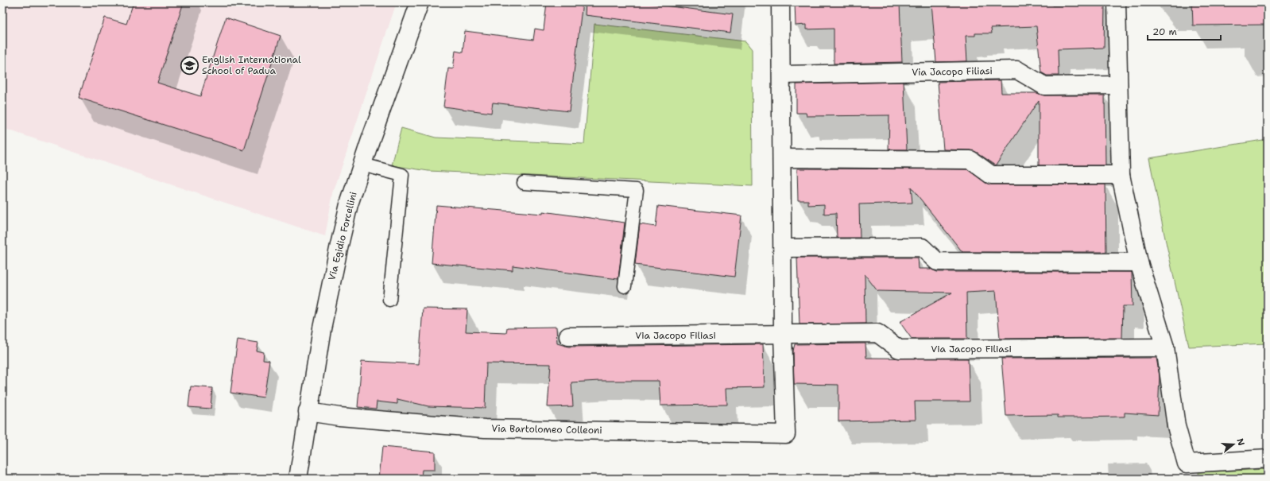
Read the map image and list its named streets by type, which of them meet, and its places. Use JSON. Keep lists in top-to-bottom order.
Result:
{
  "streets": {
    "street": ["Via Jacopo Filiasi", "Via Egidio Forcellini", "Via Bartolomeo Colleoni"]
  },
  "crossings": [
    ["Via Jacopo Filiasi", "Via Bartolomeo Colleoni"],
    ["Via Egidio Forcellini", "Via Bartolomeo Colleoni"]
  ],
  "places": {
    "school or university": ["English International School of Padua"]
  },
  "scale_bar": "20 m",
  "north": "right"
}
